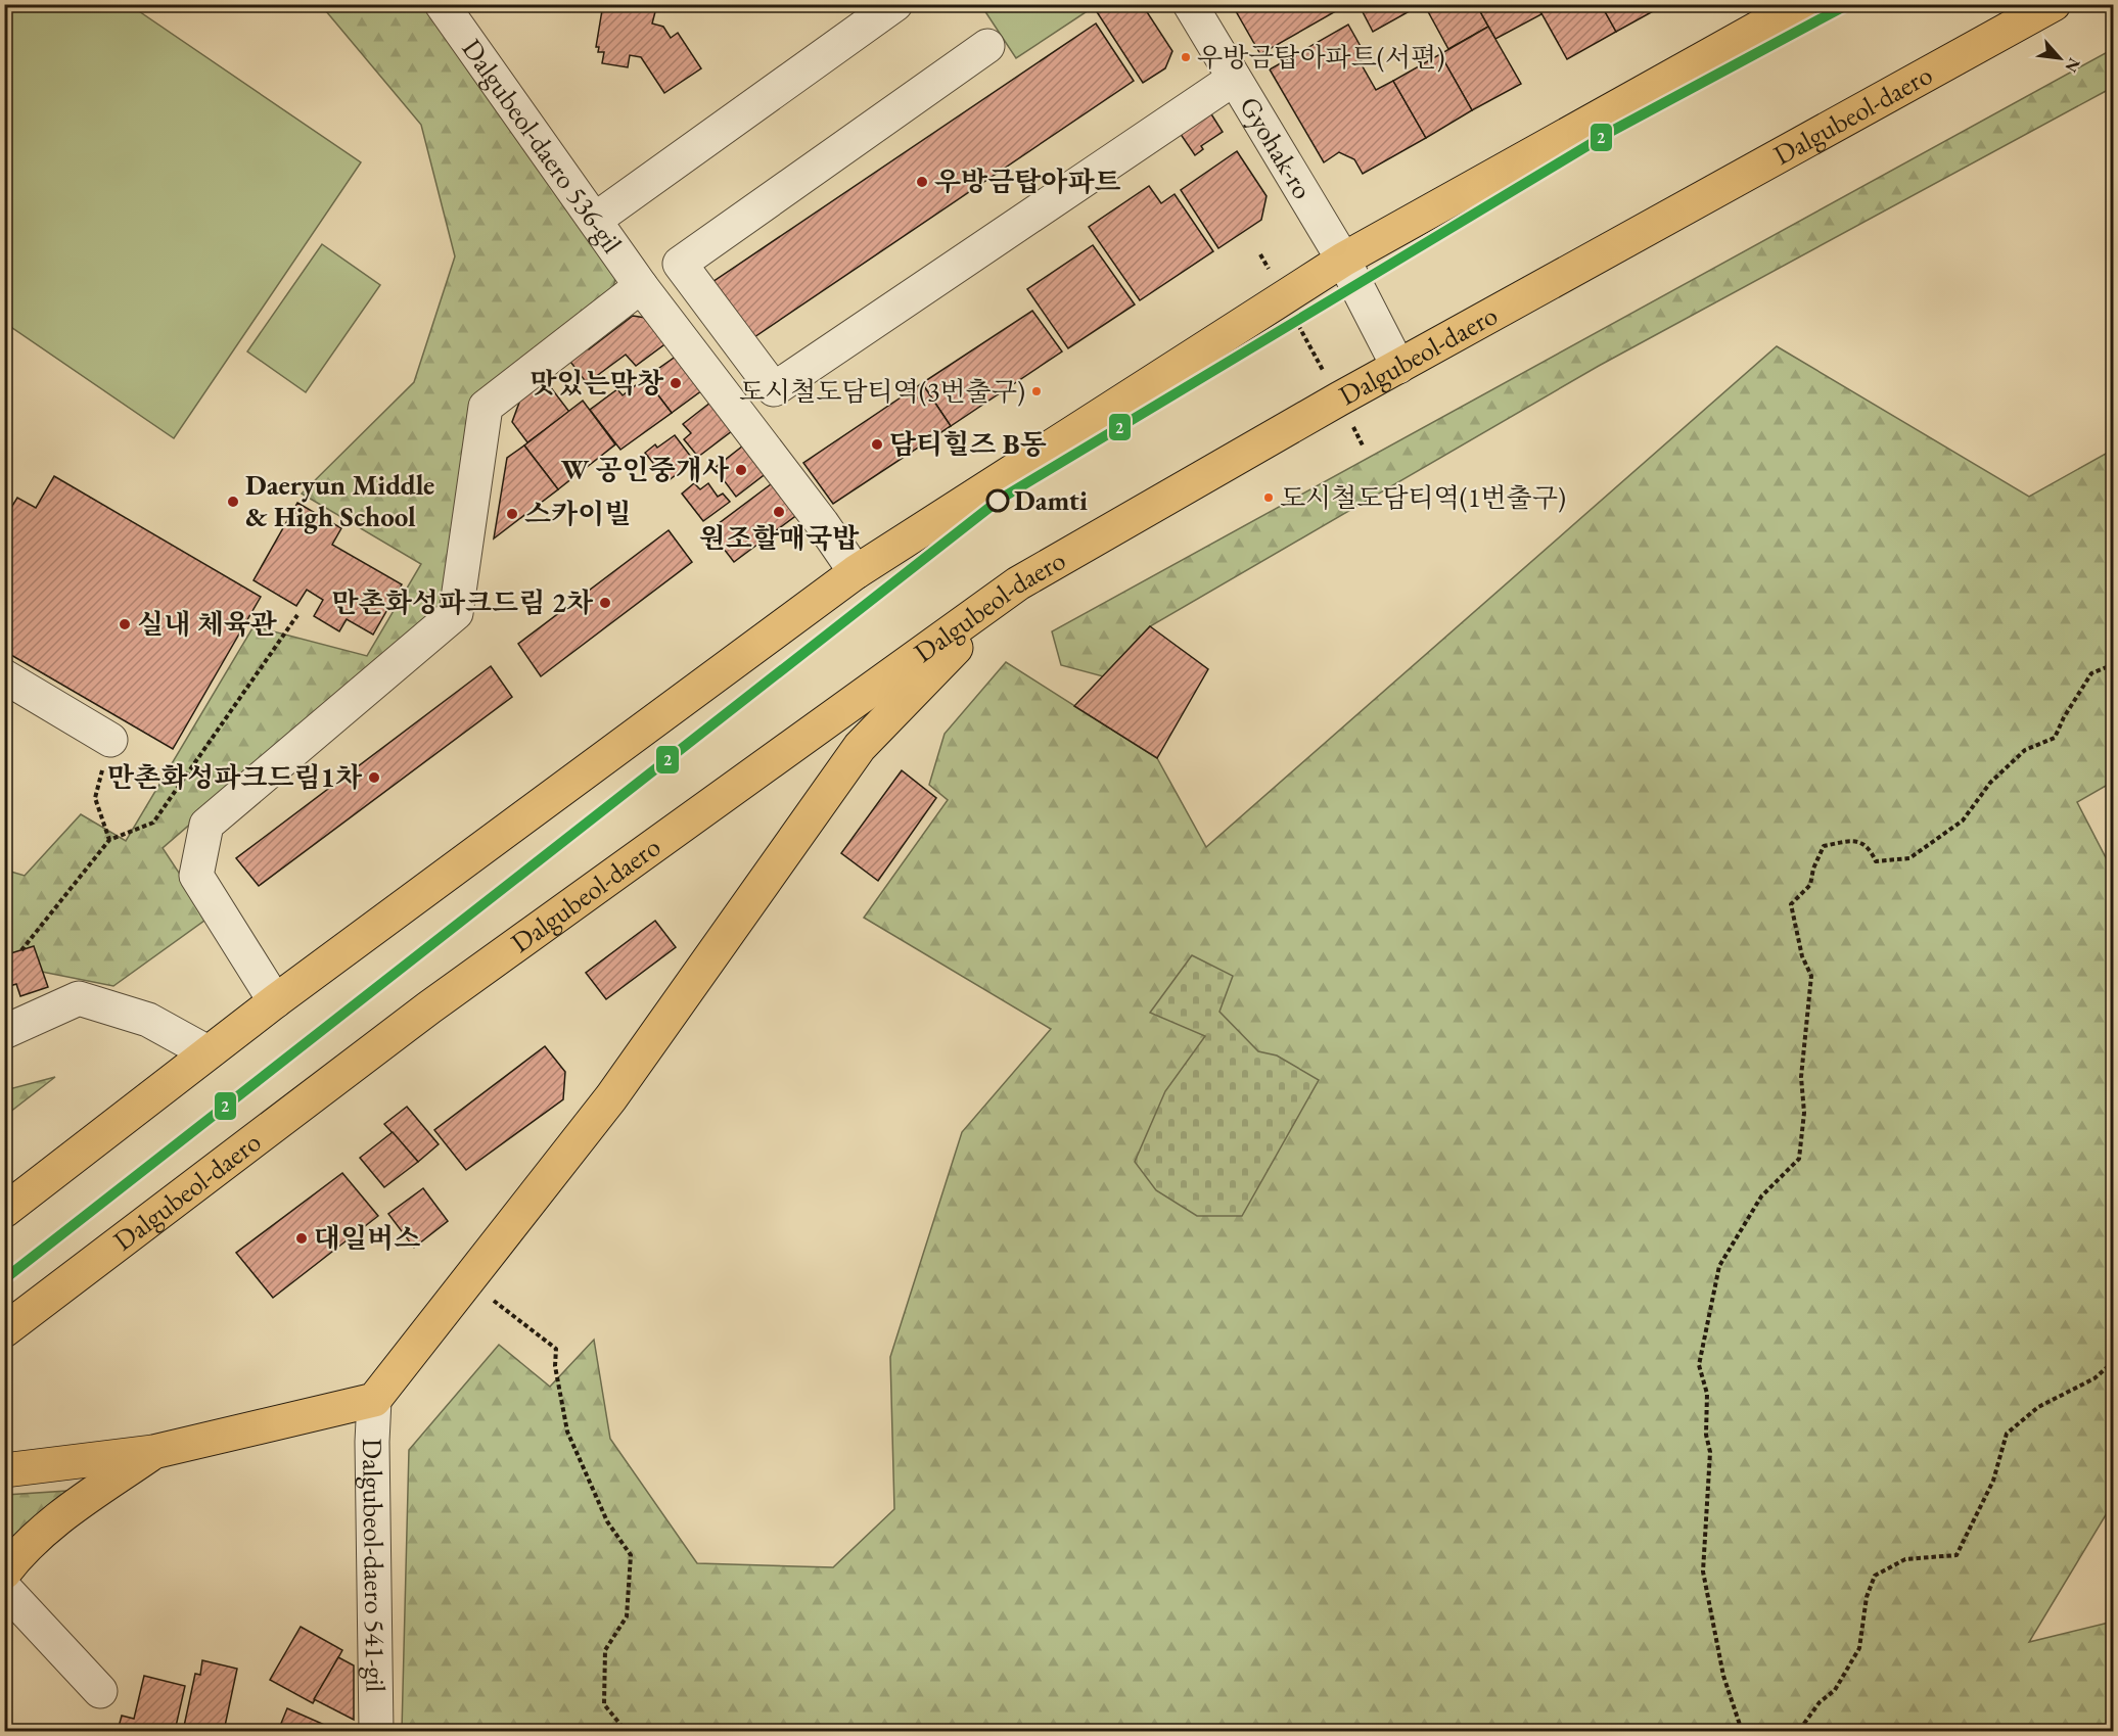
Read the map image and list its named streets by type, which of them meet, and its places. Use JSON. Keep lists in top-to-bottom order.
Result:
{
  "streets": {
    "main road": ["Dalgubeol-daero"],
    "street": ["Dalgubeol-daero 536-gil", "Gyohak-ro", "Dalgubeol-daero 541-gil"]
  },
  "crossings": [
    ["Dalgubeol-daero", "Gyohak-ro"]
  ],
  "places": [
    "우방금탑아파트(서편)",
    "우방금탑아파트",
    "맛있는막창",
    "도시철도담티역(3번출구)",
    "담티힐즈 B동",
    "W 공인중개사",
    "도시철도담티역(1번출구)",
    "Damti",
    "Daeryun Middle & High School",
    "원조할매국밥",
    "스카이빌",
    "만촌화성파크드림 2차",
    "실내 체육관",
    "만촌화성파크드림1차",
    "대일버스"
  ],
  "lines": ["transit line 2"],
  "north": "bottom right"
}
